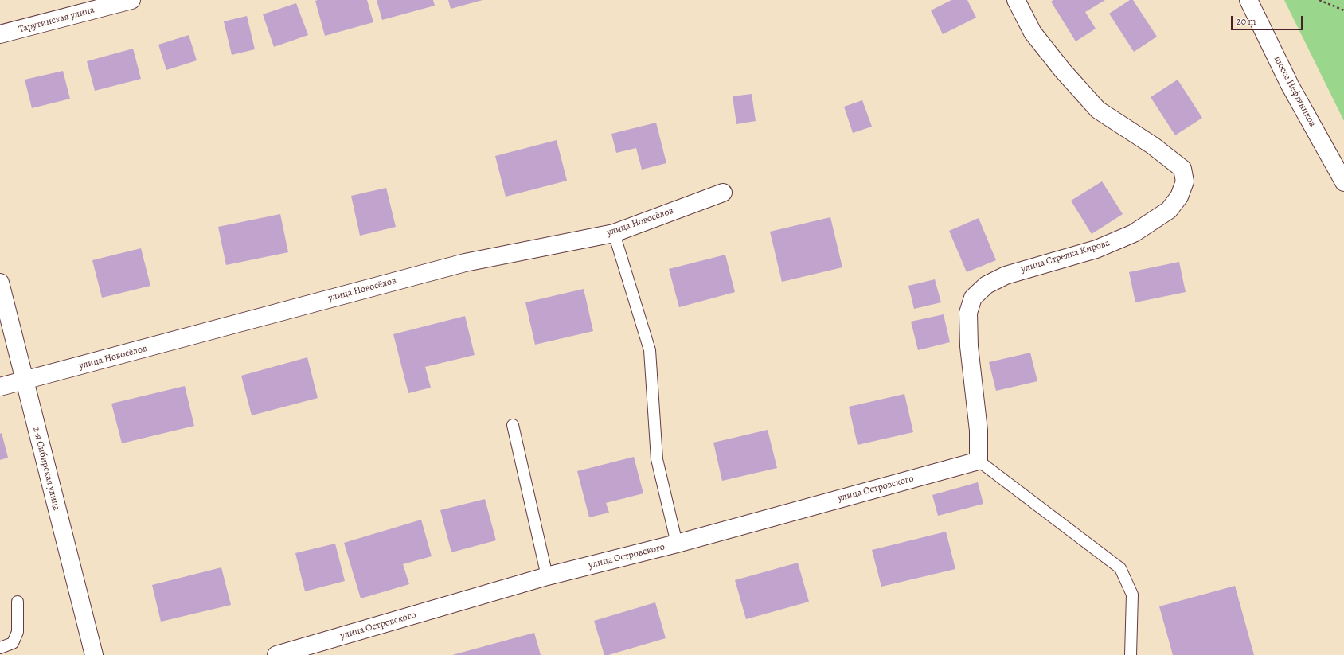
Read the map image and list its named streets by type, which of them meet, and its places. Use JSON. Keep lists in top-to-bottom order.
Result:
{
  "streets": {
    "street": [
      "Тарутинская улица",
      "шоссе Нефтяников",
      "улица Новосёлов",
      "улица Стрелка Кирова",
      "2-я Сибирская улица",
      "улица Островского"
    ]
  },
  "crossings": [
    ["улица Новосёлов", "2-я Сибирская улица"],
    ["улица Стрелка Кирова", "улица Островского"]
  ],
  "scale_bar": "20 m"
}
